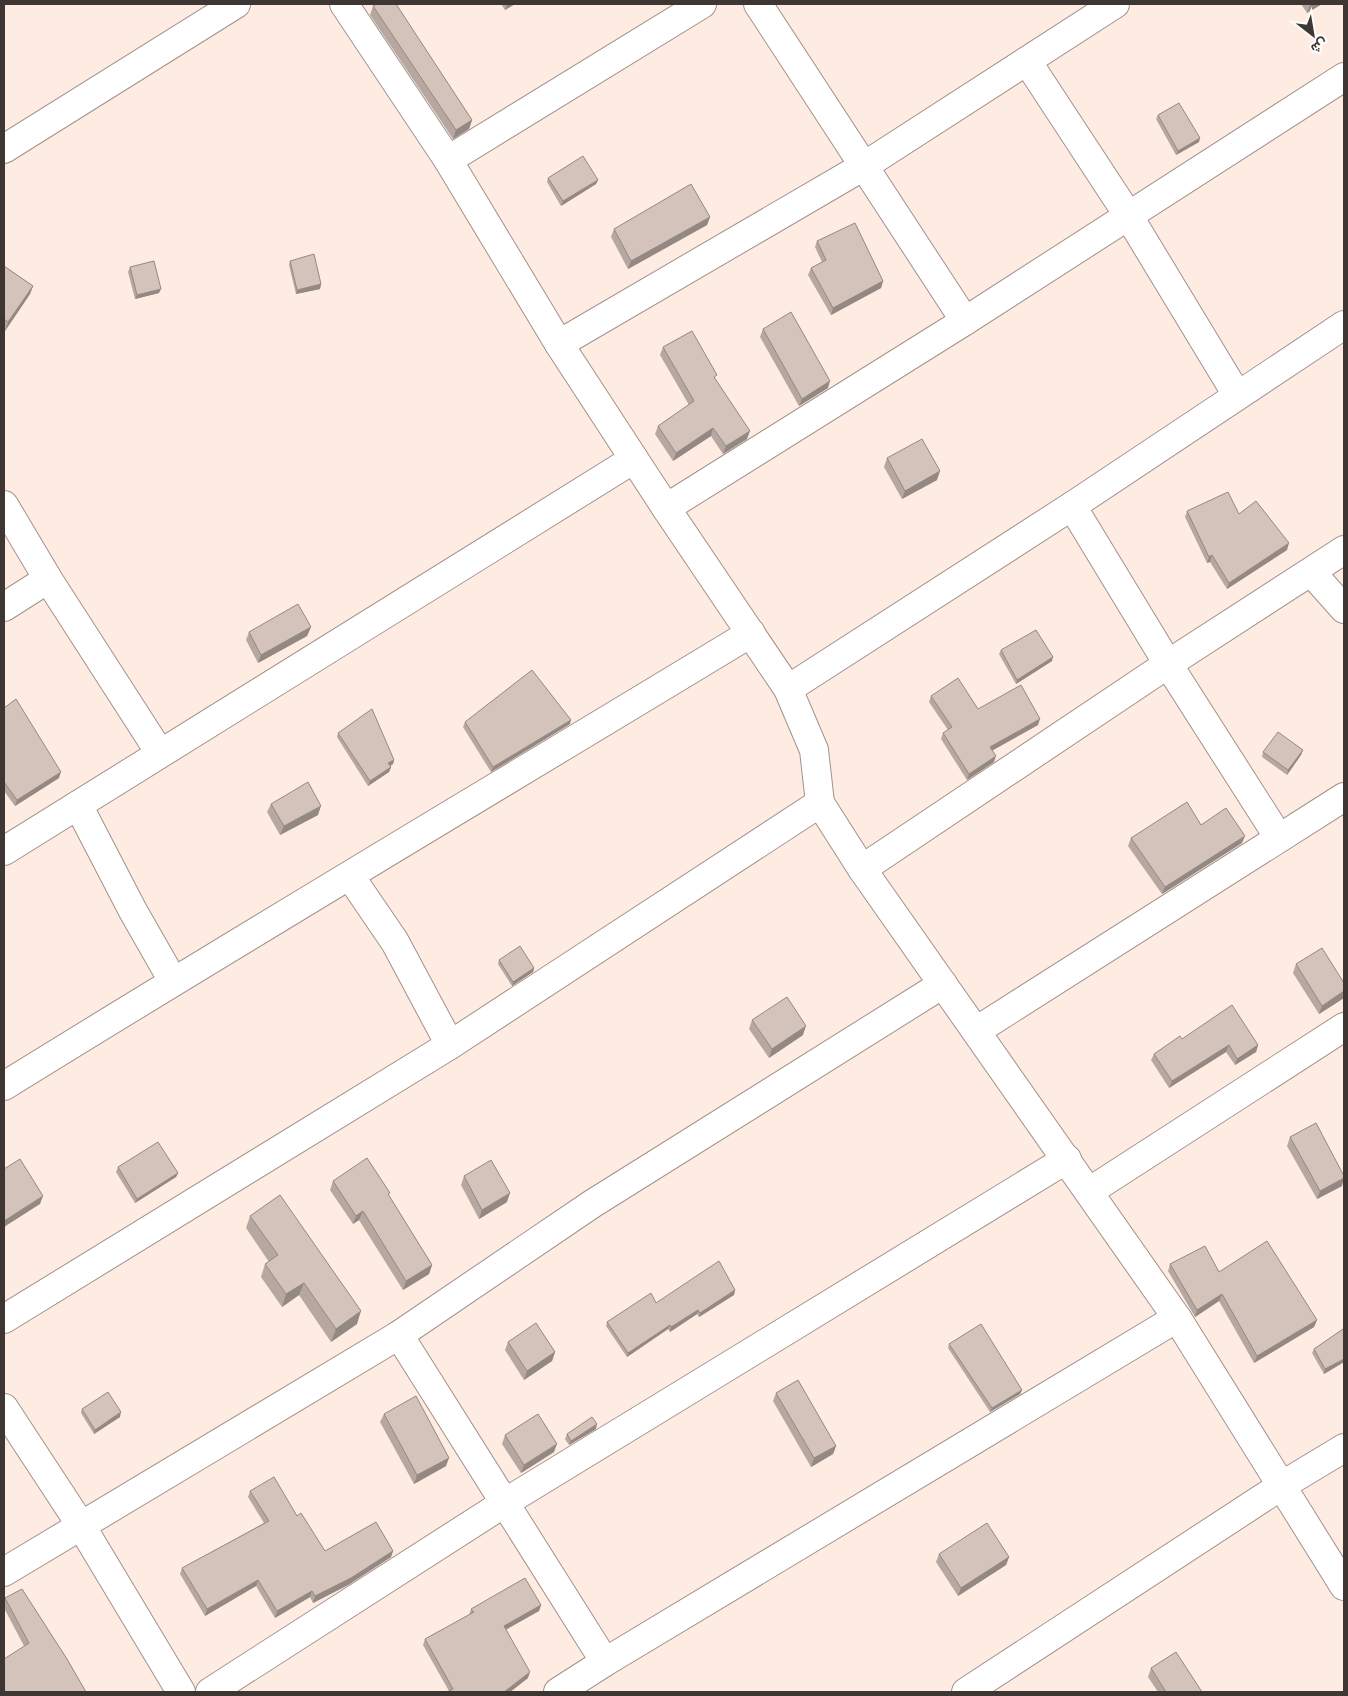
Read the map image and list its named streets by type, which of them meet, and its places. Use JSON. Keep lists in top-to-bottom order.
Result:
{
  "north": "bottom right"
}
